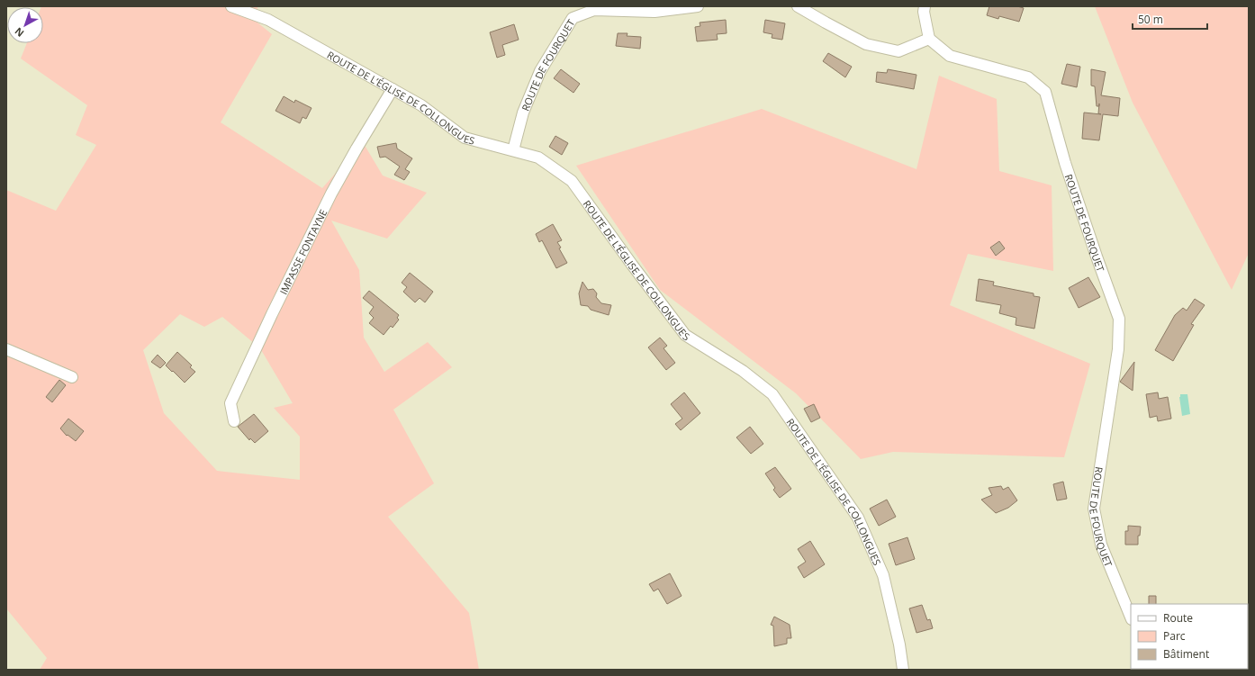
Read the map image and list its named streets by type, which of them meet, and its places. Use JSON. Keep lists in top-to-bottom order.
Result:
{
  "streets": {
    "street": ["ROUTE DE FOURQUET", "ROUTE DE L’ÉGLISE DE COLLONGUES", "IMPASSE FONTAYNE"]
  },
  "crossings": [
    ["ROUTE DE FOURQUET", "ROUTE DE L’ÉGLISE DE COLLONGUES"],
    ["ROUTE DE L’ÉGLISE DE COLLONGUES", "IMPASSE FONTAYNE"]
  ],
  "legend": ["Route", "Parc", "Bâtiment"],
  "scale_bar": "50 m",
  "north": "bottom left"
}
